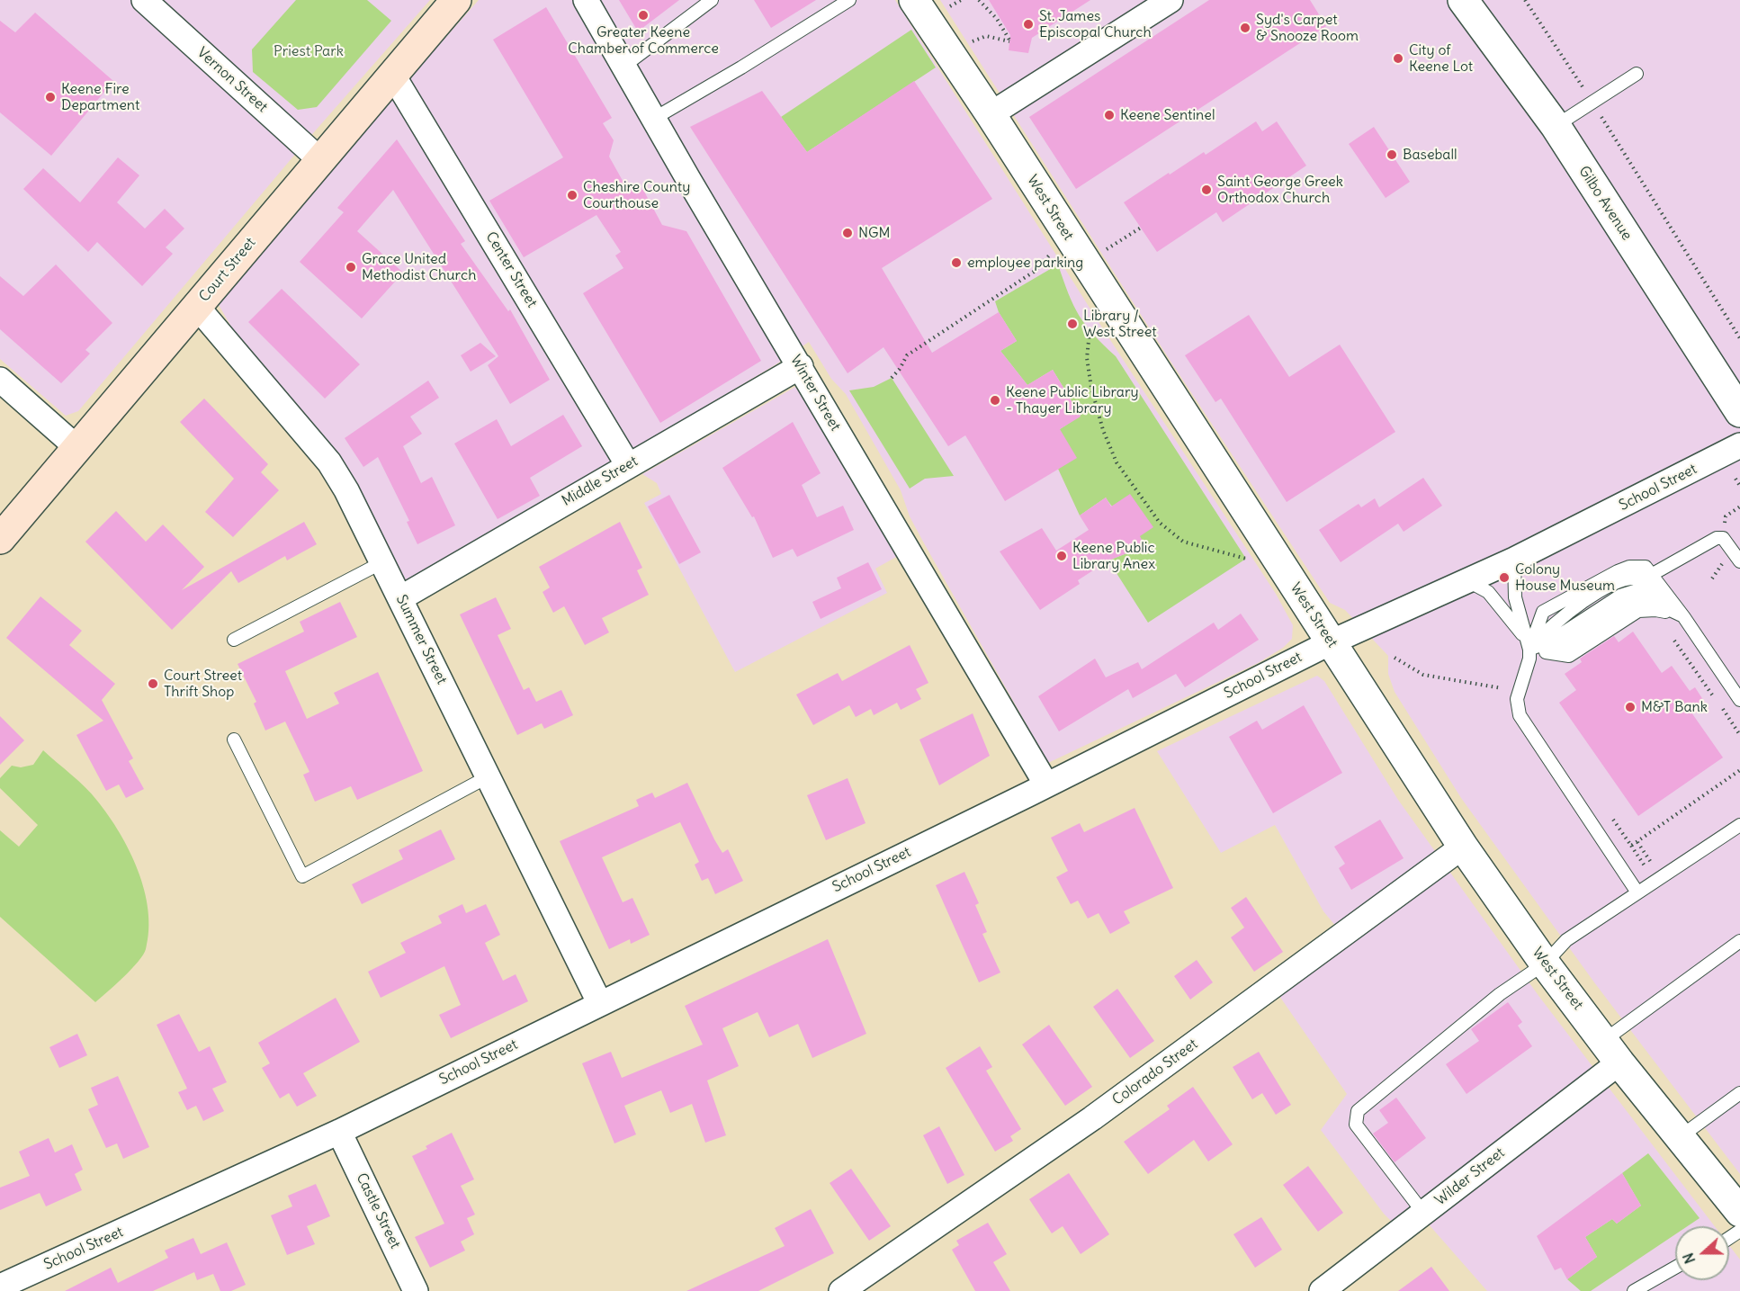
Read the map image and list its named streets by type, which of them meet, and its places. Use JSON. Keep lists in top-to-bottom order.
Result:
{
  "streets": {
    "main road": ["Court Street"],
    "street": [
      "Vernon Street",
      "Gilbo Avenue",
      "West Street",
      "Center Street",
      "Winter Street",
      "Middle Street",
      "School Street",
      "Summer Street",
      "Colorado Street",
      "Wilder Street",
      "Castle Street"
    ]
  },
  "crossings": [
    ["Vernon Street", "Court Street"],
    ["West Street", "School Street"],
    ["West Street", "Colorado Street"],
    ["West Street", "Wilder Street"],
    ["Court Street", "Center Street"],
    ["Court Street", "Summer Street"],
    ["Center Street", "Middle Street"],
    ["Winter Street", "Middle Street"],
    ["Winter Street", "School Street"],
    ["Middle Street", "Summer Street"],
    ["School Street", "Summer Street"],
    ["School Street", "Castle Street"]
  ],
  "parks": ["Priest Park"],
  "places": [
    "Greater Keene Chamber of Commerce",
    "St. James Episcopal Church",
    "Syd's Carpet & Snooze Room",
    "City of Keene Lot",
    "Keene Fire Department",
    "Keene Sentinel",
    "Baseball",
    "Saint George Greek Orthodox Church",
    "Cheshire County Courthouse",
    "NGM",
    "employee parking",
    "Grace United Methodist Church",
    "Library / West Street",
    "Keene Public Library - Thayer Library",
    "Keene Public Library Anex",
    "Colony House Museum",
    "Court Street Thrift Shop",
    "M&T Bank"
  ],
  "north": "left"
}
